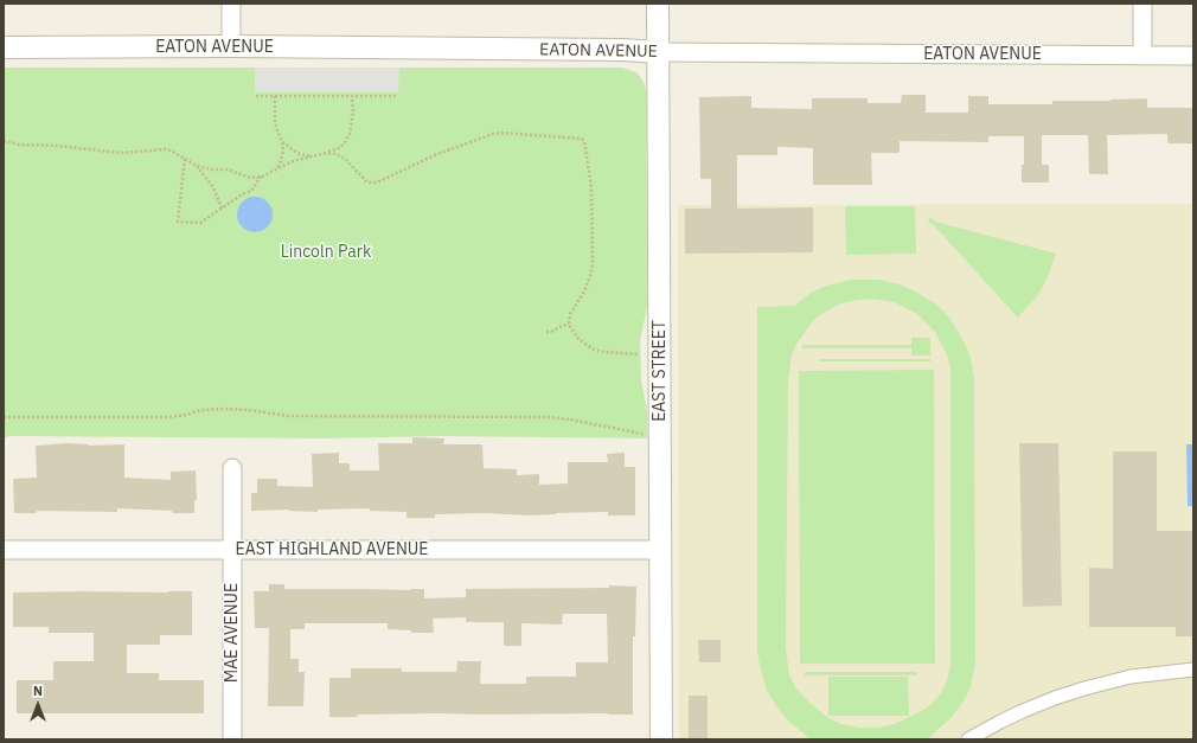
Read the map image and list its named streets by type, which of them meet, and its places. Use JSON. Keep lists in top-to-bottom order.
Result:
{
  "streets": {
    "street": [
      "EATON AVENUE",
      "EAST STREET",
      "EAST HIGHLAND AVENUE",
      "MAE AVENUE"
    ]
  },
  "crossings": [
    ["EATON AVENUE", "EAST STREET"],
    ["EAST STREET", "EAST HIGHLAND AVENUE"],
    ["EAST HIGHLAND AVENUE", "MAE AVENUE"]
  ],
  "parks": ["Lincoln Park"],
  "north": "top"
}
